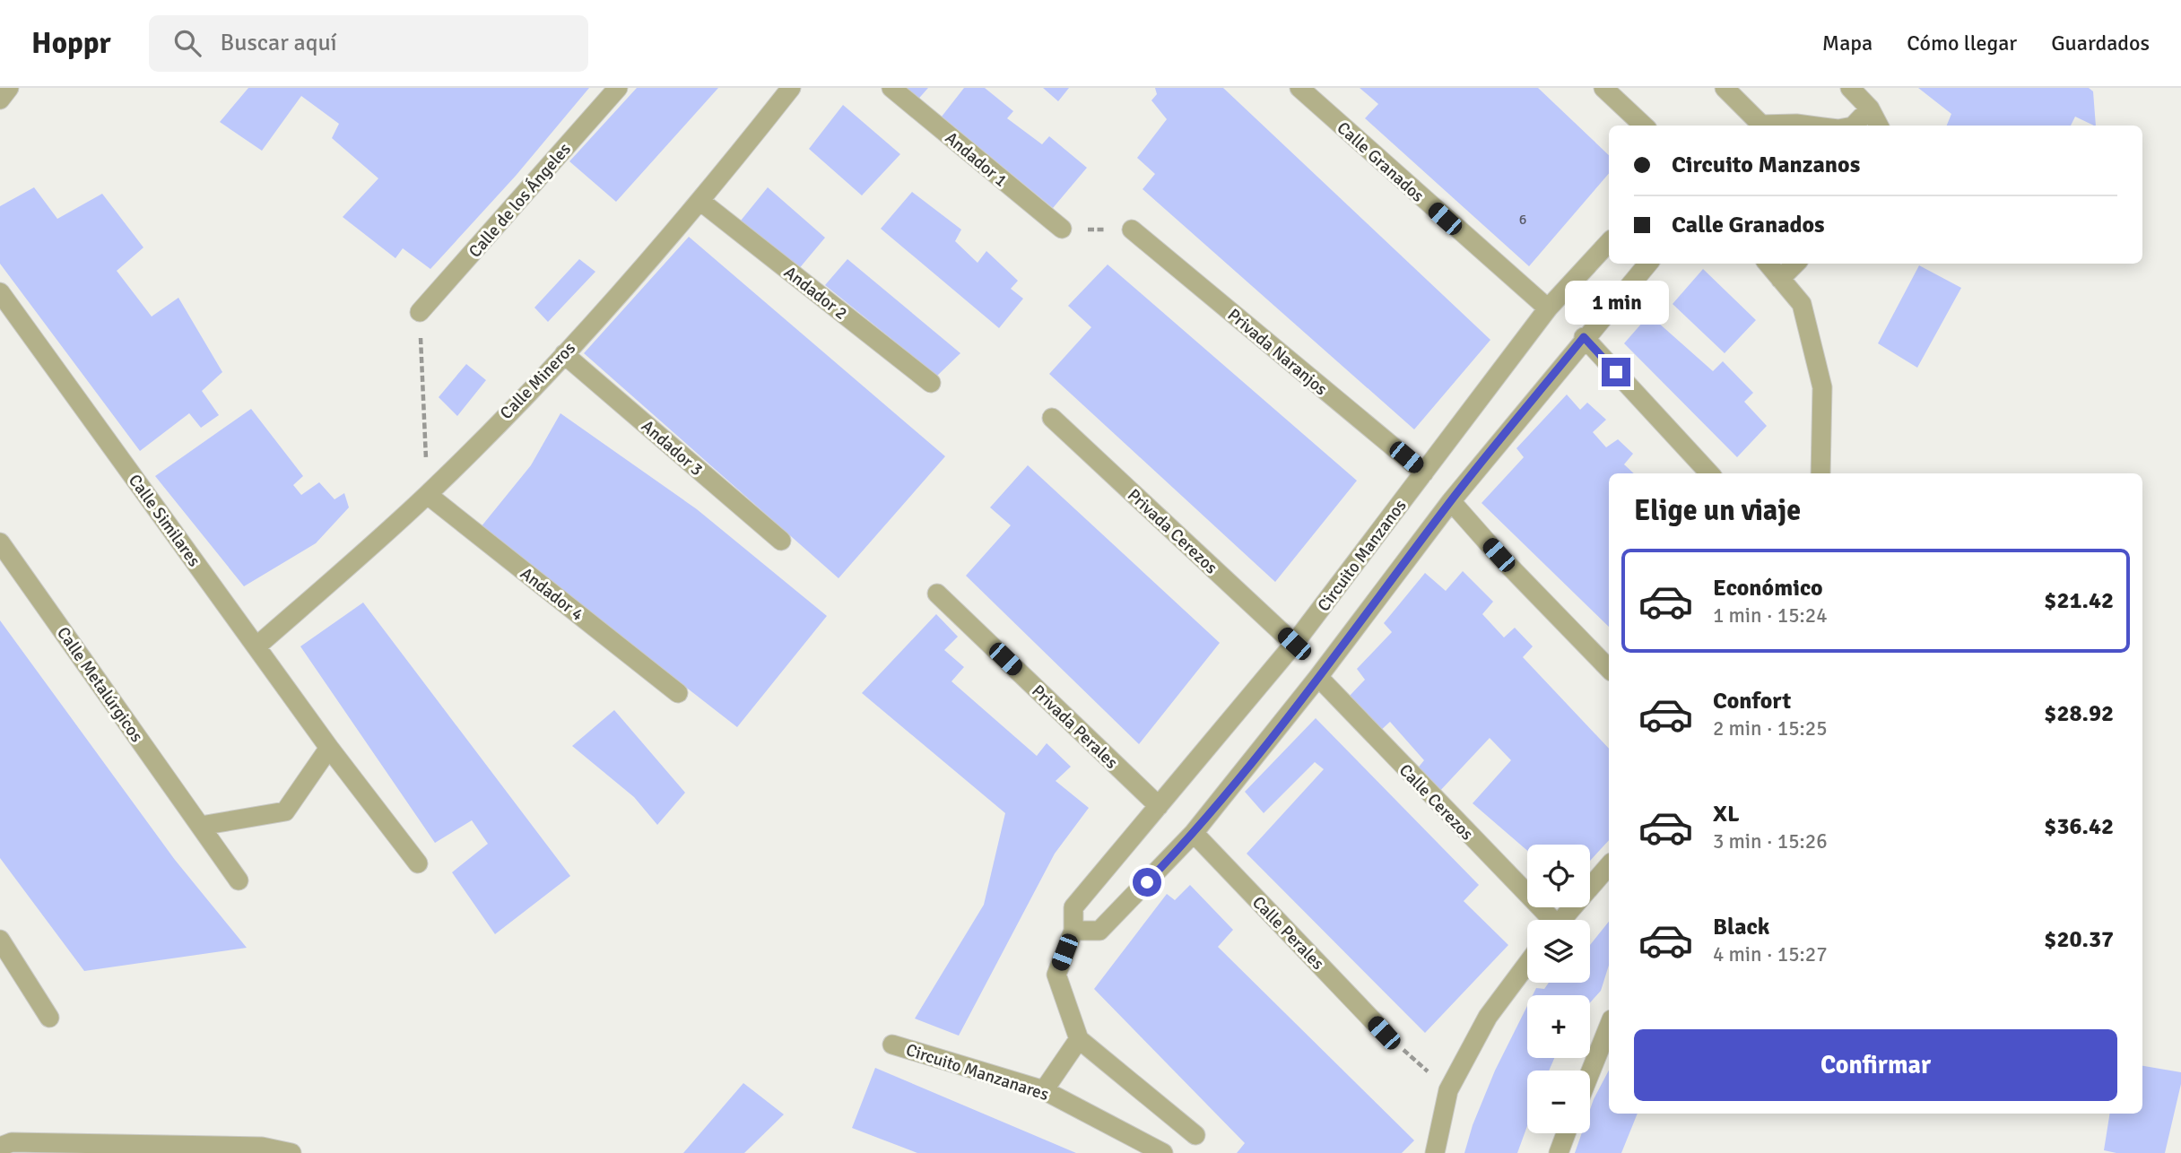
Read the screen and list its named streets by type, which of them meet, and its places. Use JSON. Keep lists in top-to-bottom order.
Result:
{
  "streets": {
    "street": [
      "Andador 1",
      "Calle Granados",
      "Calle de los Ángeles",
      "Andador 2",
      "Privada Naranjos",
      "Calle Mineros",
      "Andador 3",
      "Calle Similares",
      "Privada Cerezos",
      "Circuito Manzanos",
      "Andador 4",
      "Calle Metalúrgicos",
      "Privada Perales",
      "Calle Cerezos",
      "Calle Perales",
      "Circuito Manzanares"
    ]
  },
  "crossings": [
    ["Calle Granados", "Circuito Manzanos"],
    ["Andador 2", "Calle Mineros"],
    ["Privada Naranjos", "Circuito Manzanos"],
    ["Calle Mineros", "Andador 3"],
    ["Calle Mineros", "Calle Similares"],
    ["Calle Mineros", "Andador 4"],
    ["Privada Cerezos", "Circuito Manzanos"],
    ["Circuito Manzanos", "Privada Perales"]
  ],
  "house_numbers": ["6"],
  "page": {
    "header": "Hoppr",
    "search": "Buscar aquí",
    "nav": ["Mapa", "Cómo llegar", "Guardados"],
    "banner": ["Circuito Manzanos", "Calle Granados"],
    "bubble": "1 min",
    "heading": "Elige un viaje",
    "list": [
      {
        "name": "Económico",
        "note": "1 min · 15:24",
        "value": "$21.42"
      },
      {
        "name": "Confort",
        "note": "2 min · 15:25",
        "value": "$28.92"
      },
      {
        "name": "XL",
        "note": "3 min · 15:26",
        "value": "$36.42"
      },
      {
        "name": "Black",
        "note": "4 min · 15:27",
        "value": "$20.37"
      }
    ],
    "map_buttons": ["+", "−"],
    "buttons": "Confirmar"
  }
}
